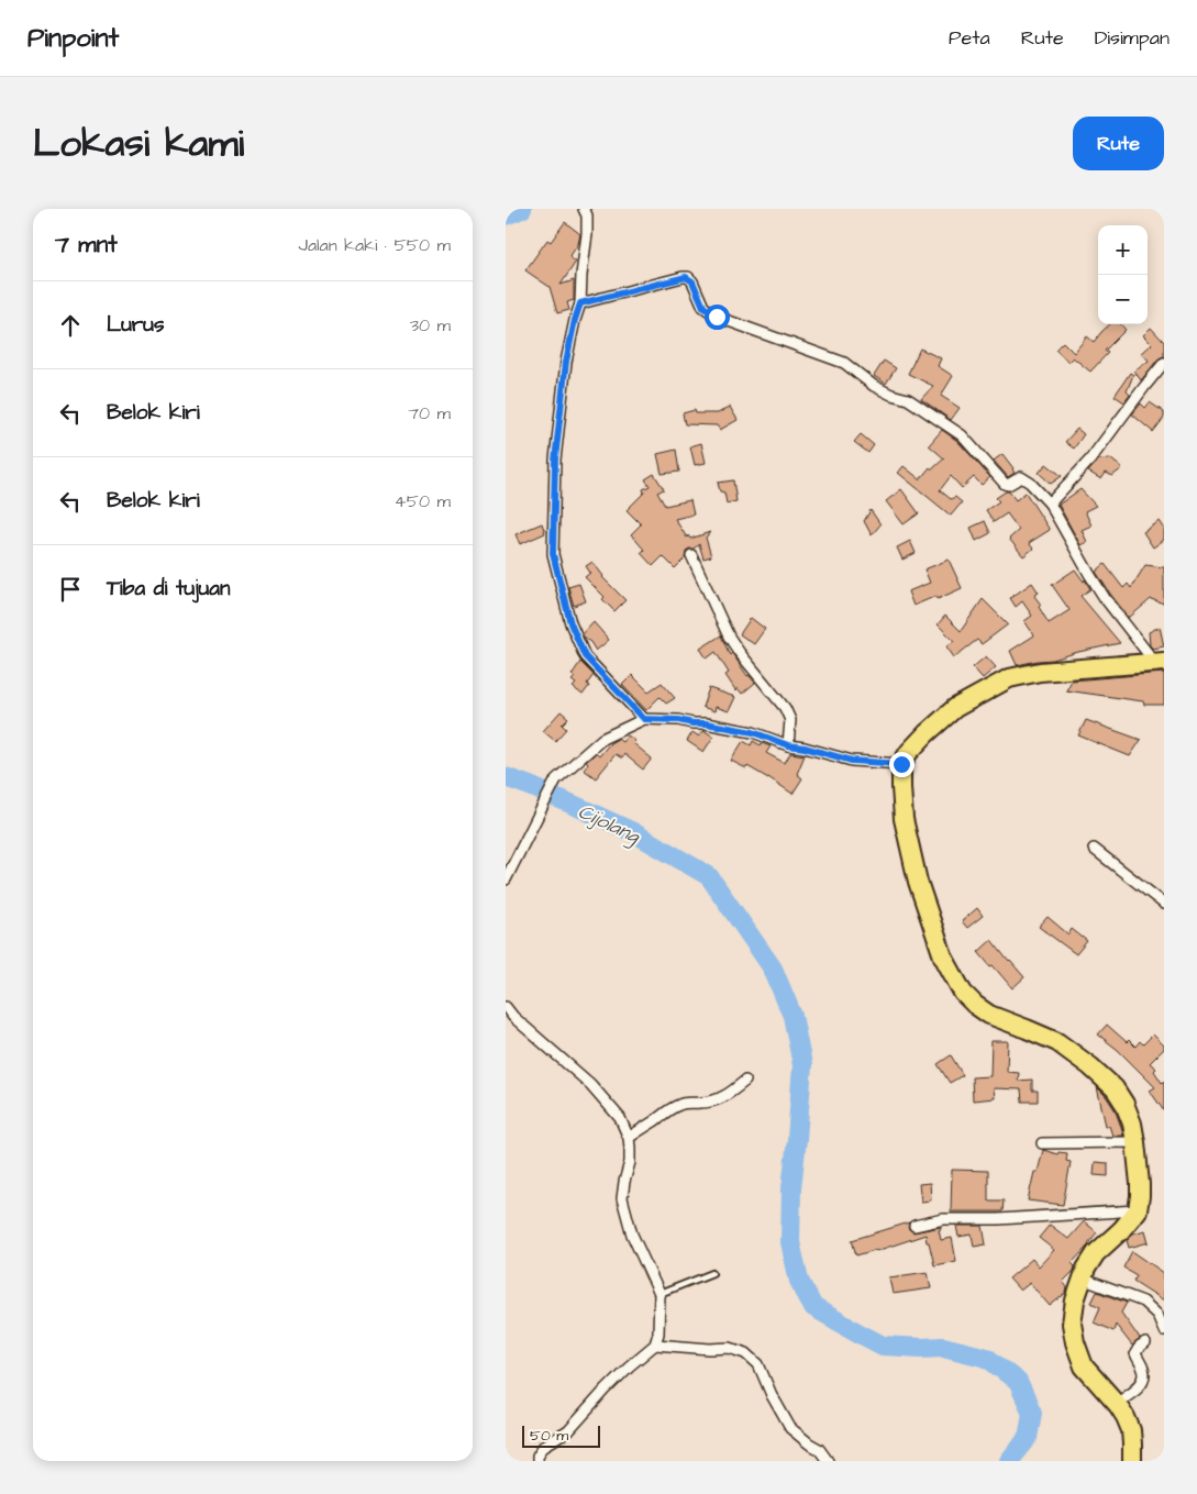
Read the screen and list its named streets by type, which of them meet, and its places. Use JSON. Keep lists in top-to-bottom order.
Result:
{
  "water": ["Cijolang"],
  "scale_bar": "50 m",
  "page": {
    "header": "Pinpoint",
    "nav": ["Peta", "Rute", "Disimpan"],
    "title": "Lokasi kami",
    "buttons": "Rute",
    "heading": ["7 mnt", "Jalan kaki · 550 m"],
    "map_buttons": ["+", "−"],
    "list": [
      ["Lurus", "30 m"],
      ["Belok kiri", "70 m"],
      ["Belok kiri", "450 m"],
      "Tiba di tujuan"
    ],
    "scale": "50 m"
  }
}
